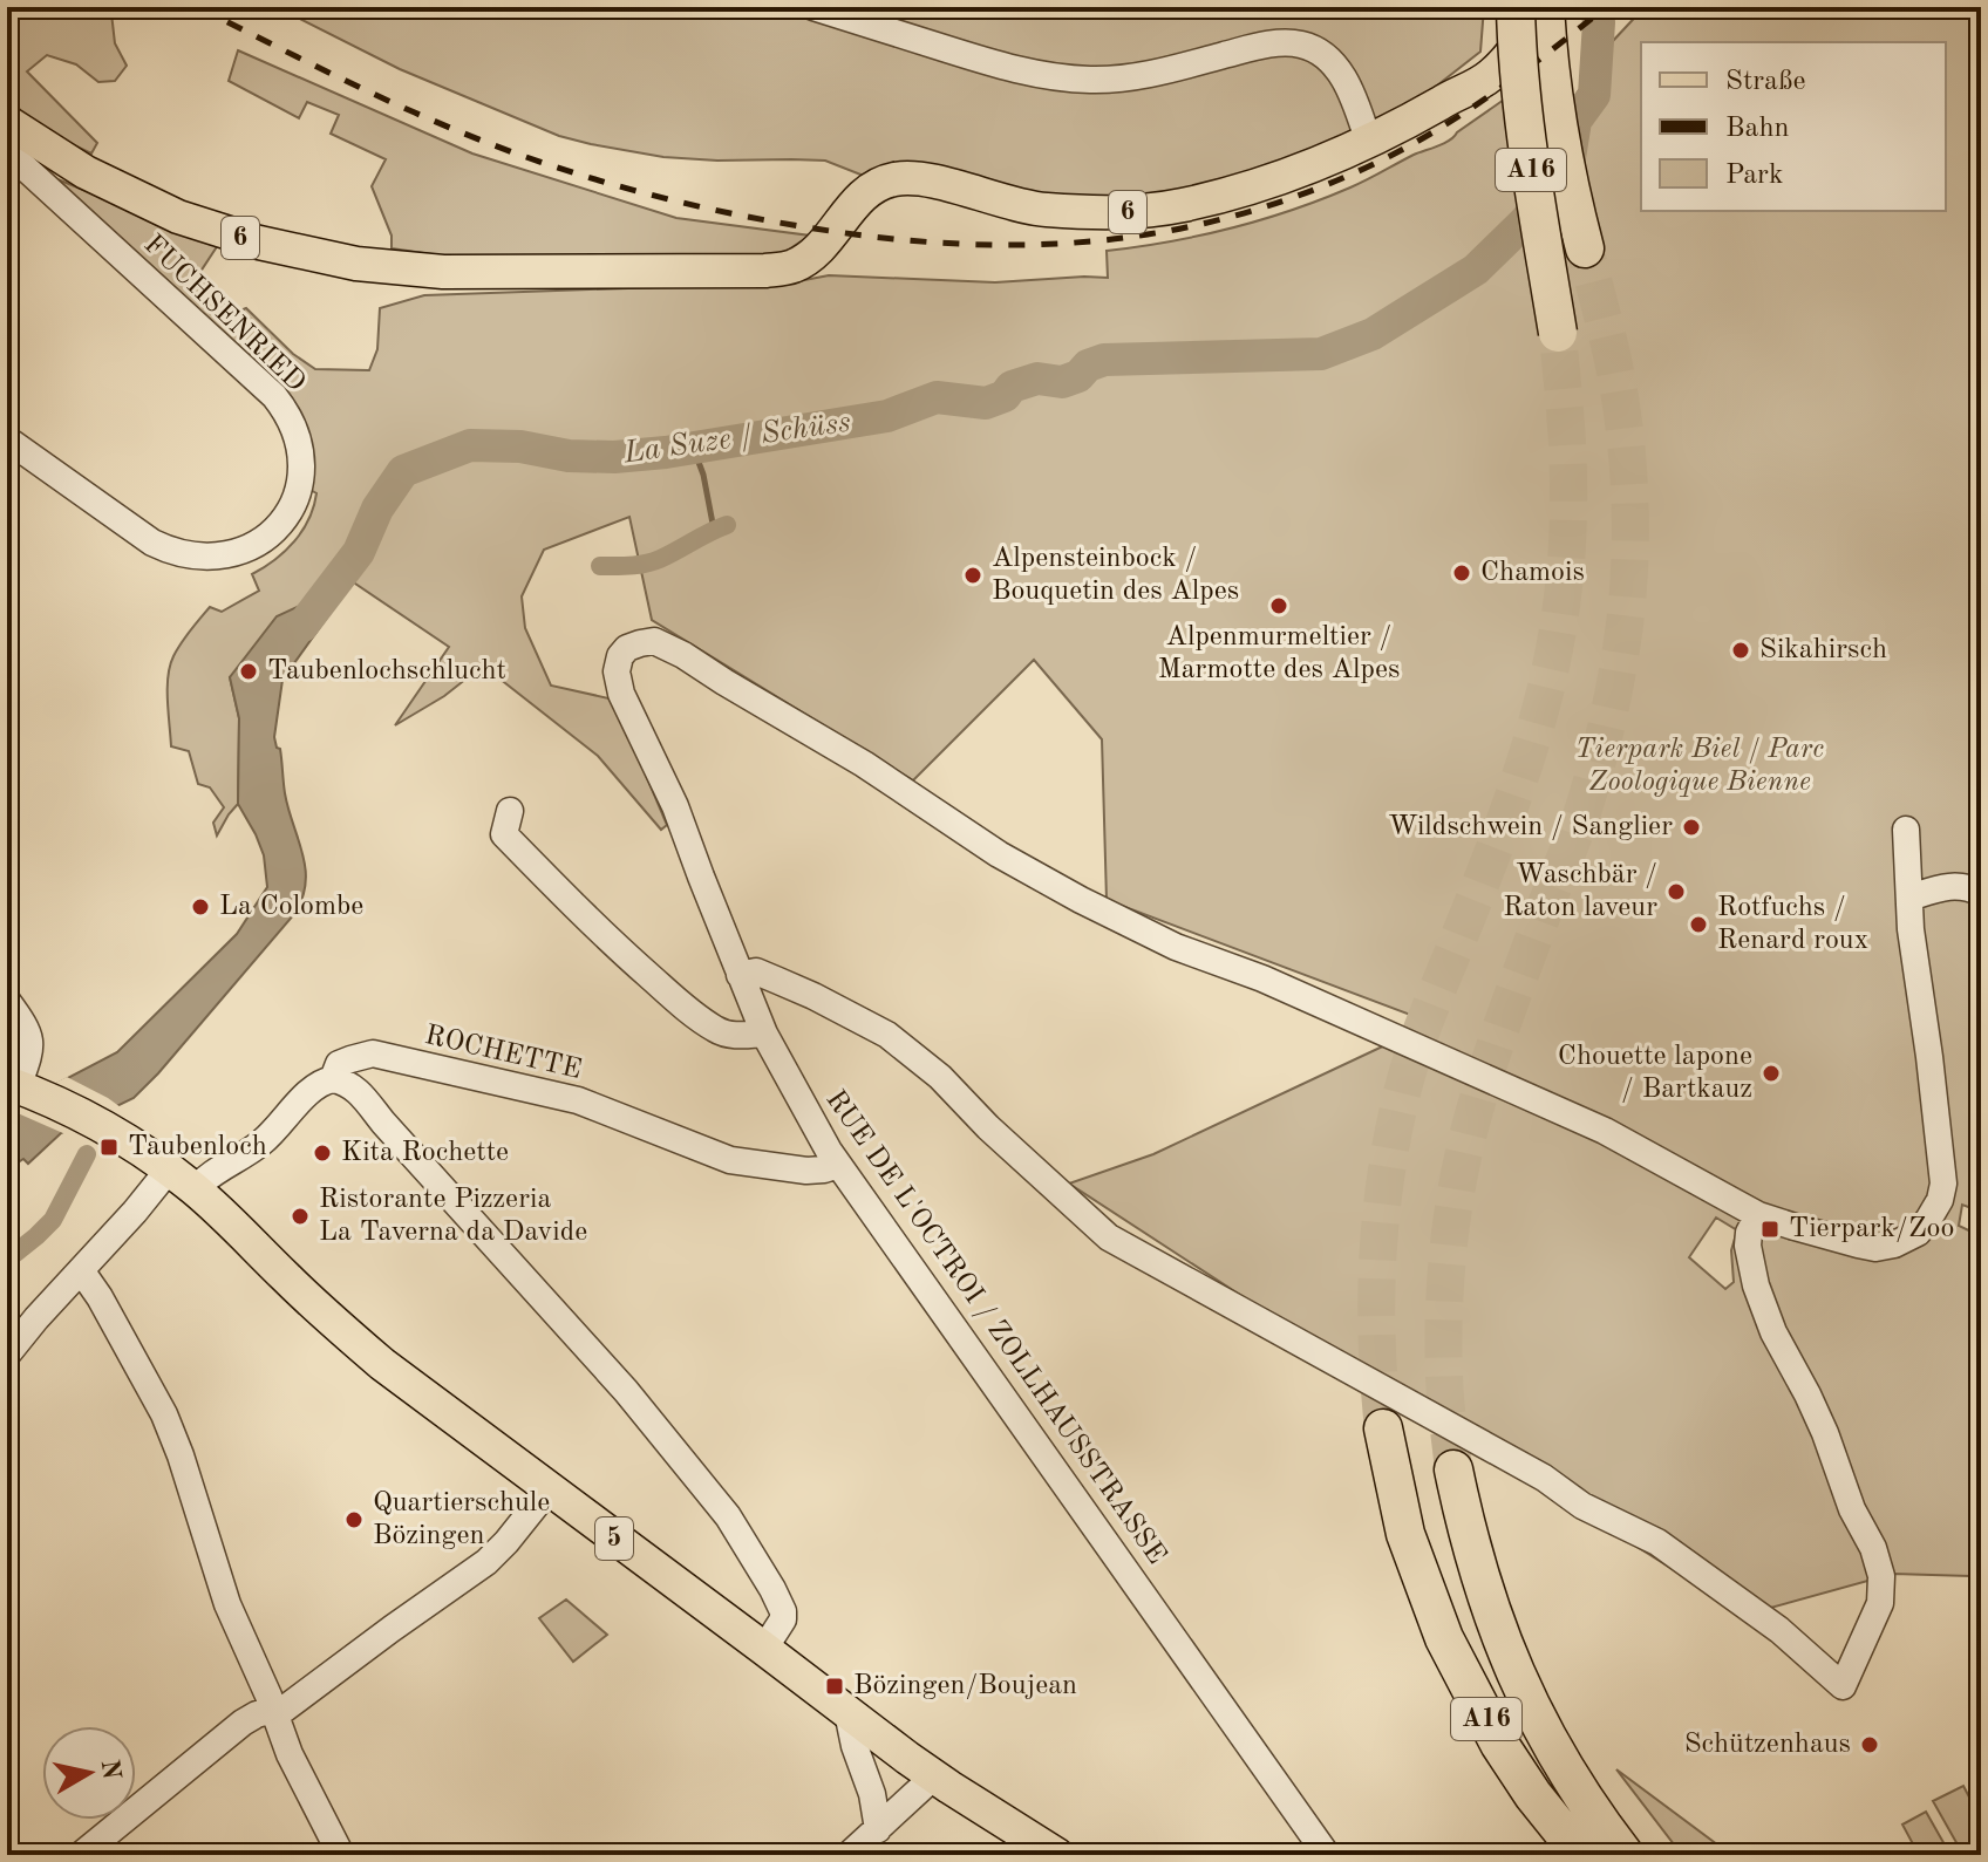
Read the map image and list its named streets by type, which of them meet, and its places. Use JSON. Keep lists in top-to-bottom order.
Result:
{
  "streets": {
    "highway": ["A16"],
    "main road": ["6", "5"],
    "street": ["FUCHSENRIED", "ROCHETTE", "RUE DE L'OCTROI / ZOLLHAUSSTRASSE"]
  },
  "crossings": [
    ["A16", "6"],
    ["ROCHETTE", "RUE DE L'OCTROI / ZOLLHAUSSTRASSE"],
    ["ROCHETTE", "5"]
  ],
  "water": ["La Suze / Schüss"],
  "parks": ["Tierpark Biel / Parc Zoologique Bienne"],
  "places": {
    "other": [
      "Chamois",
      "Alpensteinbock / Bouquetin des Alpes",
      "Alpenmurmeltier / Marmotte des Alpes",
      "Sikahirsch",
      "Taubenlochschlucht",
      "Wildschwein / Sanglier",
      "Waschbär / Raton laveur",
      "La Colombe",
      "Rotfuchs / Renard roux",
      "Chouette lapone / Bartkauz",
      "Kita Rochette",
      "Ristorante Pizzeria La Taverna da Davide",
      "Quartierschule Bözingen",
      "Schützenhaus"
    ],
    "transit": ["Taubenloch", "Tierpark/Zoo", "Bözingen/Boujean"]
  },
  "legend": ["Straße", "Bahn", "Park"],
  "north": "right"
}
